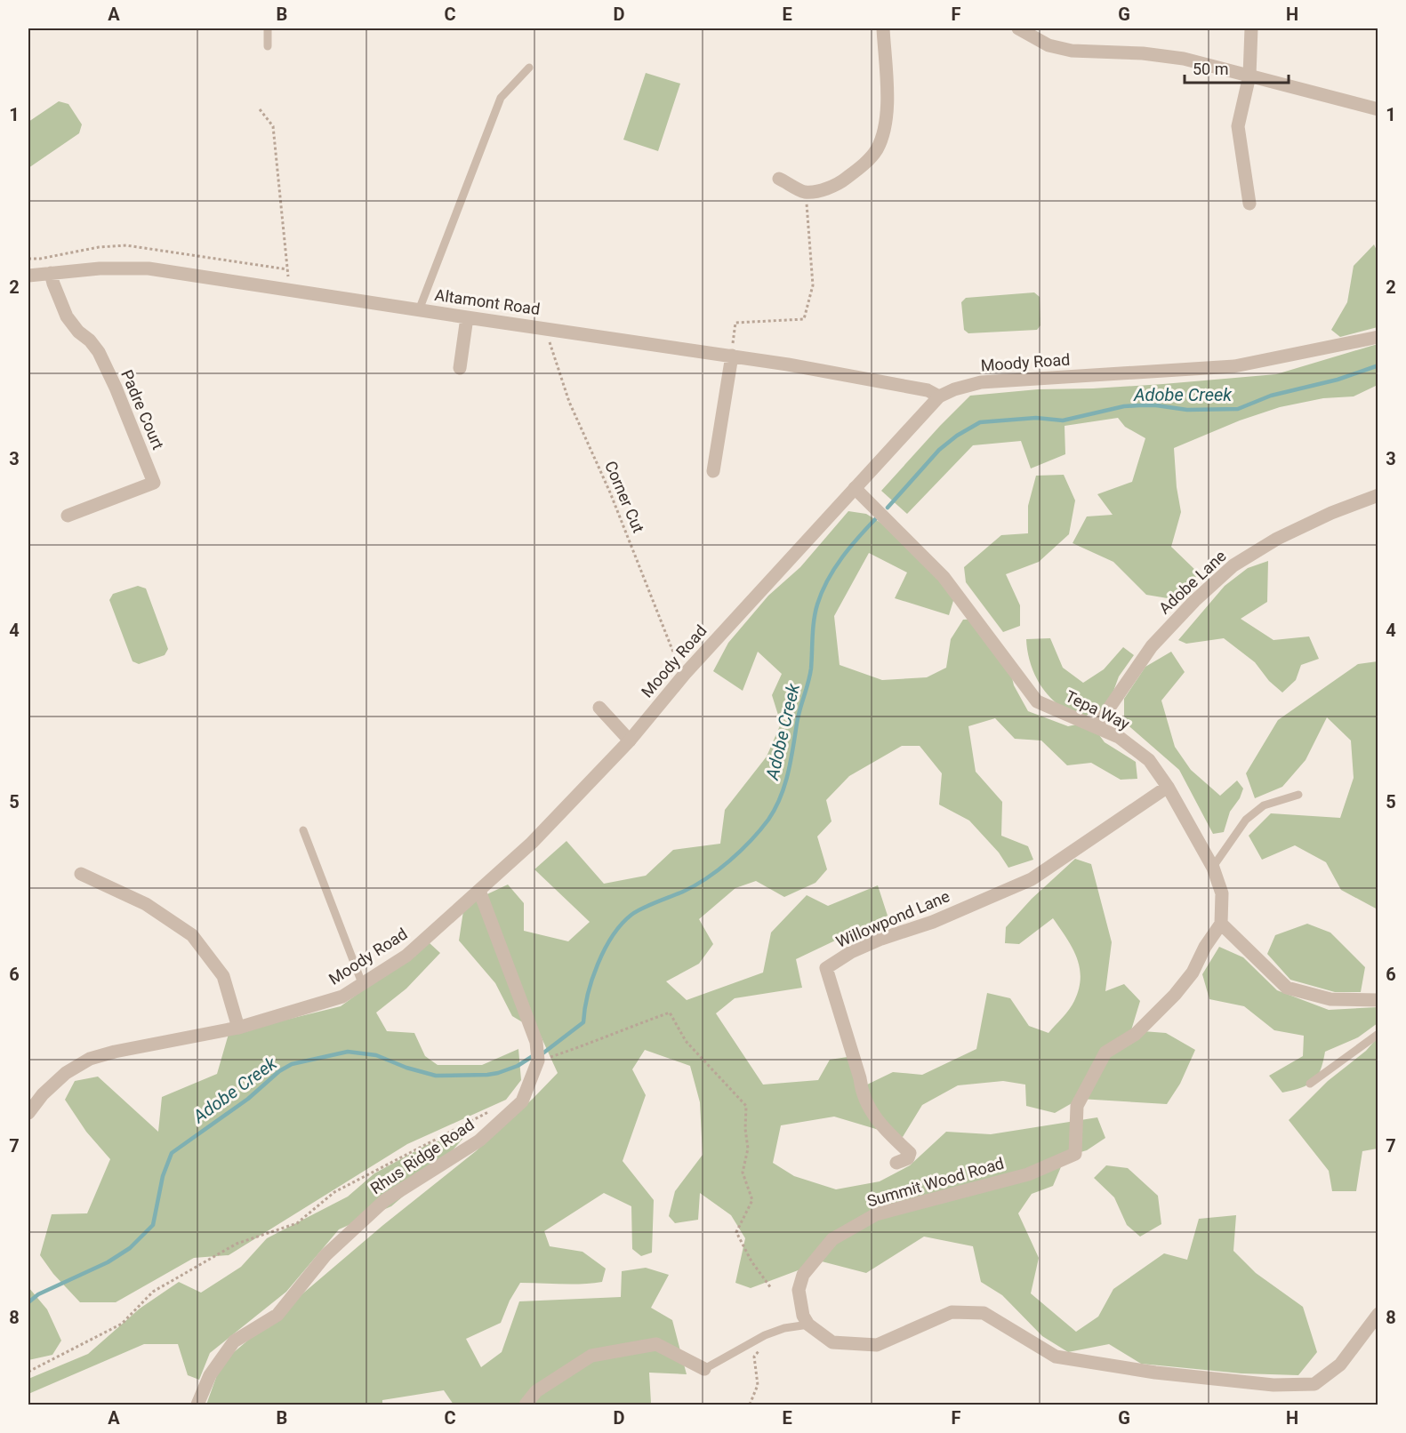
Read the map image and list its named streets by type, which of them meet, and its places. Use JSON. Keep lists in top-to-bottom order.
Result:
{
  "streets": {
    "street": [
      "Altamont Road",
      "Moody Road",
      "Padre Court",
      "Adobe Lane",
      "Tepa Way",
      "Willowpond Lane",
      "Rhus Ridge Road",
      "Summit Wood Road"
    ],
    "path": ["Corner Cut"]
  },
  "crossings": [
    ["Altamont Road", "Moody Road"],
    ["Altamont Road", "Padre Court"],
    ["Altamont Road", "Corner Cut"],
    ["Moody Road", "Corner Cut"],
    ["Moody Road", "Tepa Way"],
    ["Adobe Lane", "Tepa Way"],
    ["Tepa Way", "Willowpond Lane"],
    ["Tepa Way", "Summit Wood Road"]
  ],
  "water": ["Adobe Creek"],
  "scale_bar": "50 m",
  "grid": {
    "columns": [
      "A",
      "B",
      "C",
      "D",
      "E",
      "F",
      "G",
      "H"
    ],
    "rows": [
      "1",
      "2",
      "3",
      "4",
      "5",
      "6",
      "7",
      "8"
    ]
  }
}
